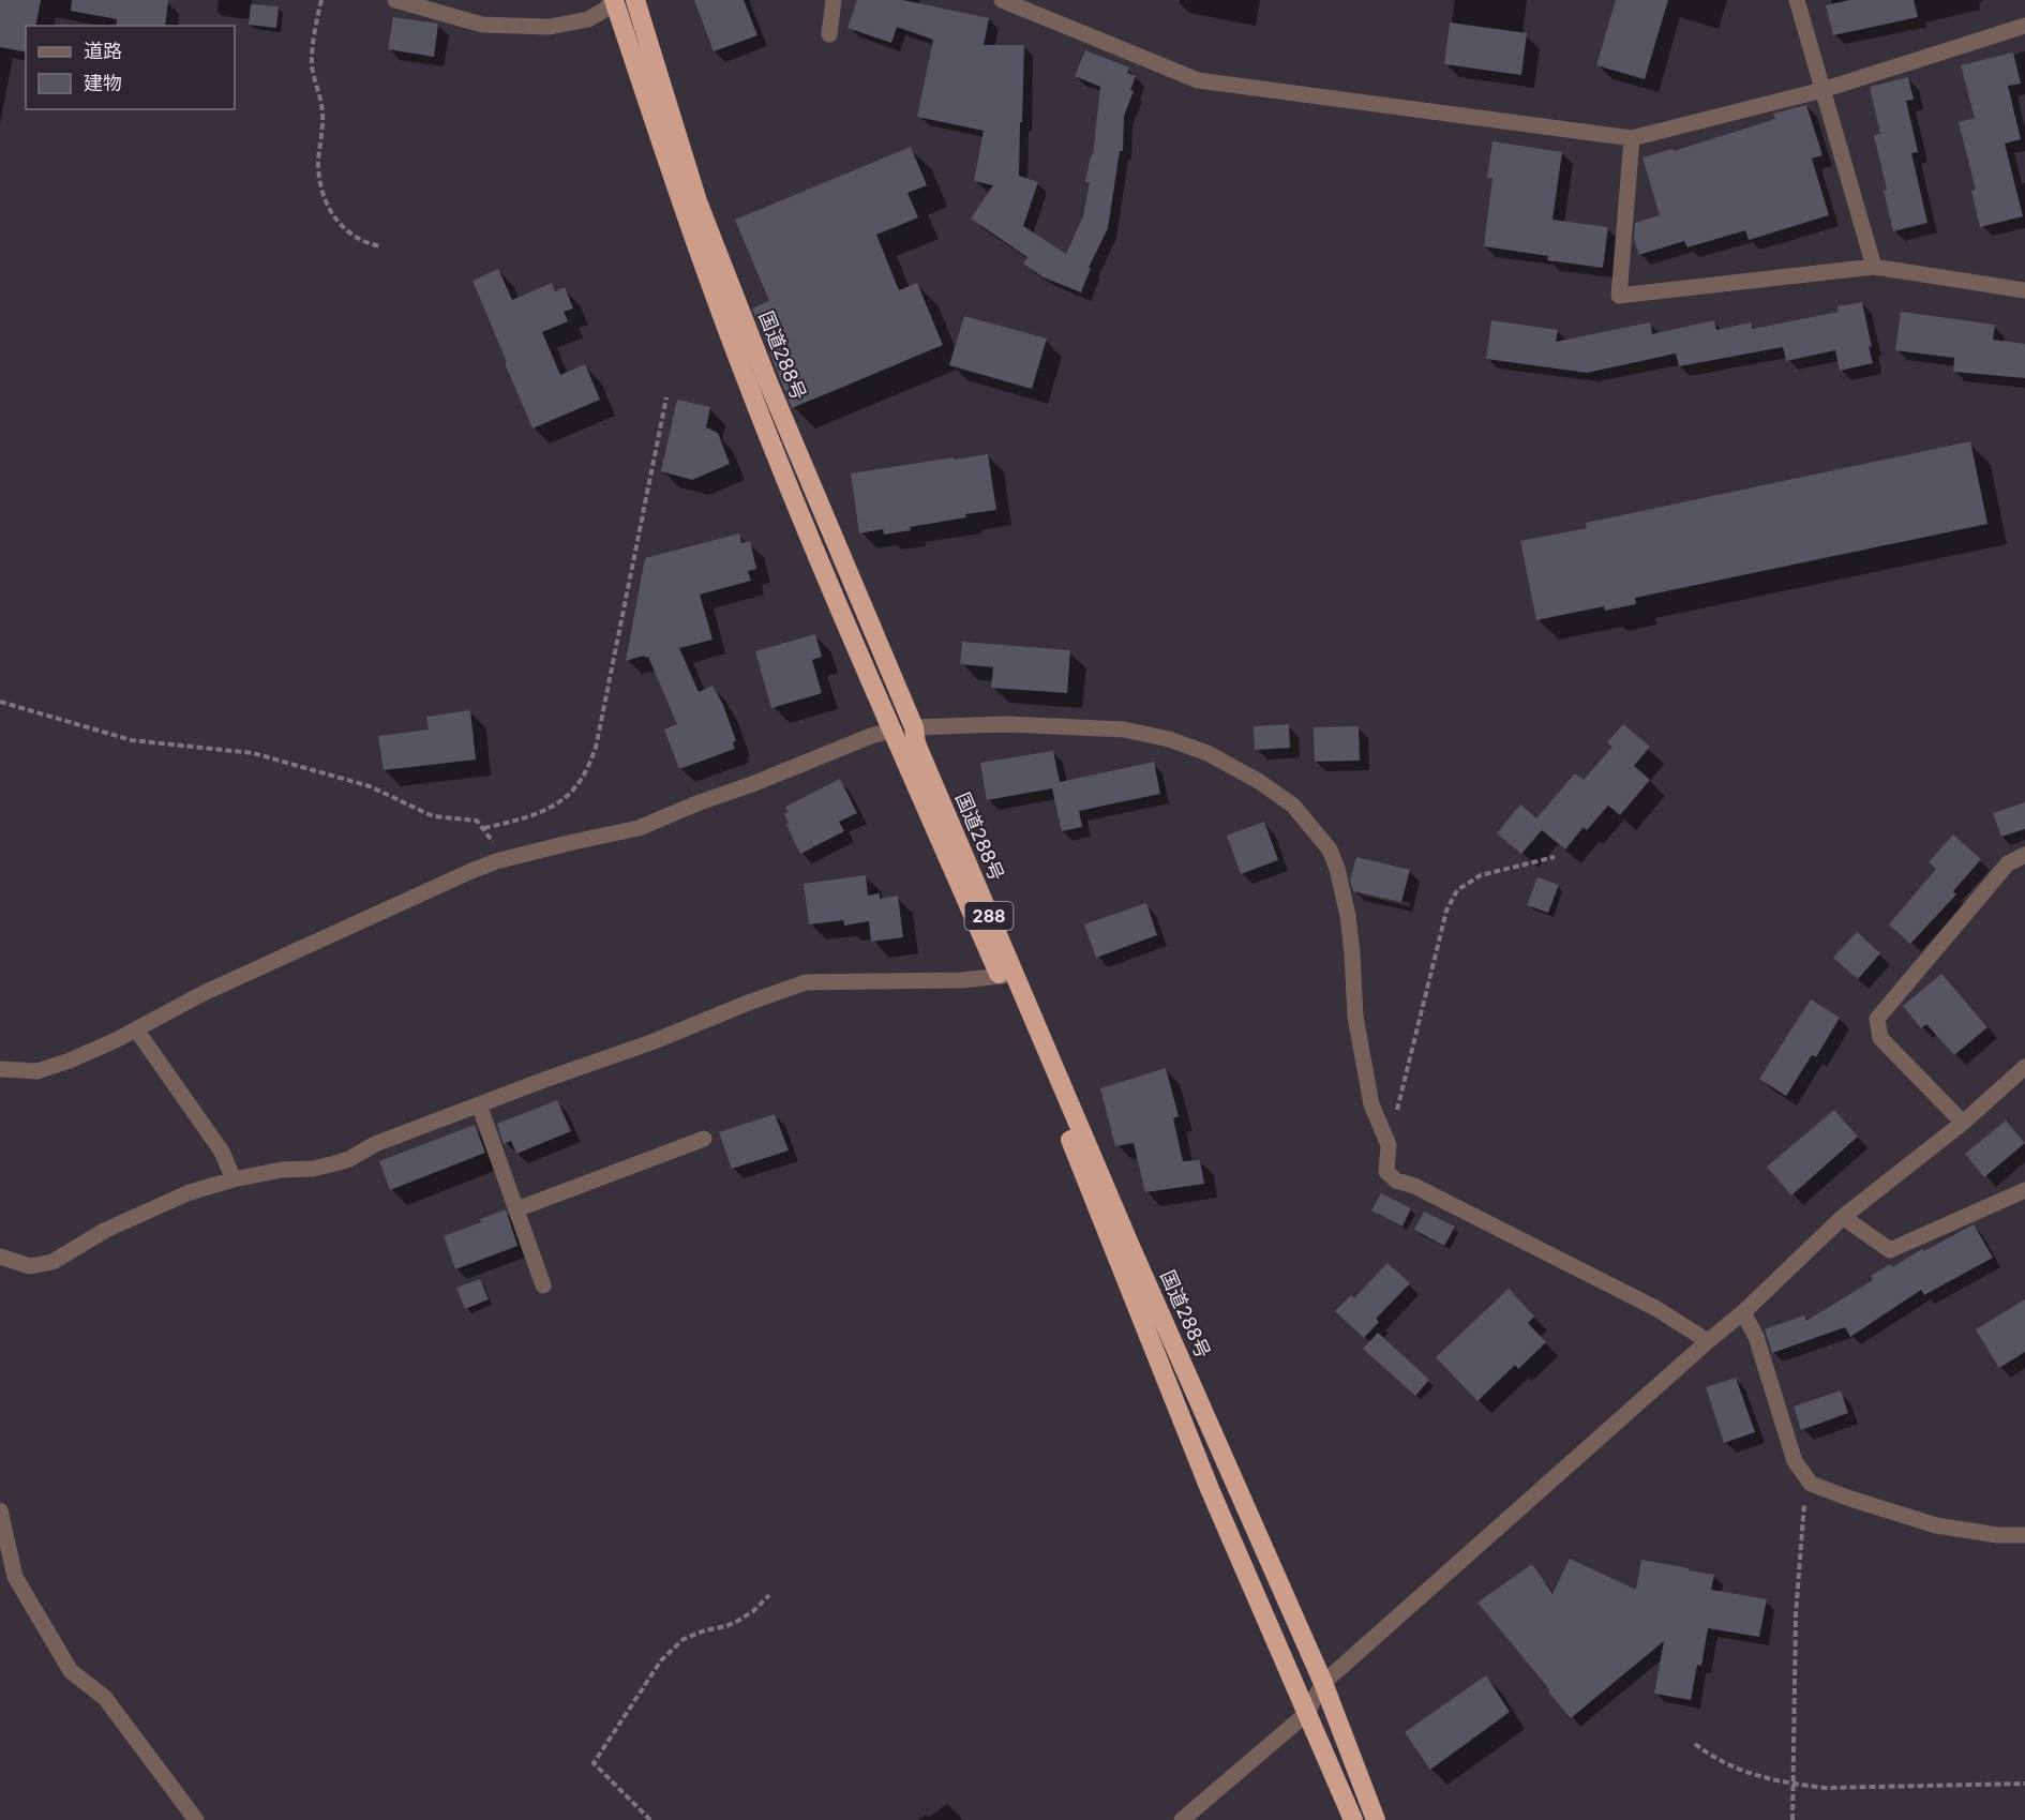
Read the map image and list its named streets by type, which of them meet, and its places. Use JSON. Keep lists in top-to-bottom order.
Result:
{
  "streets": {
    "highway": ["国道288号", "288"]
  },
  "legend": ["道路", "建物"]
}
